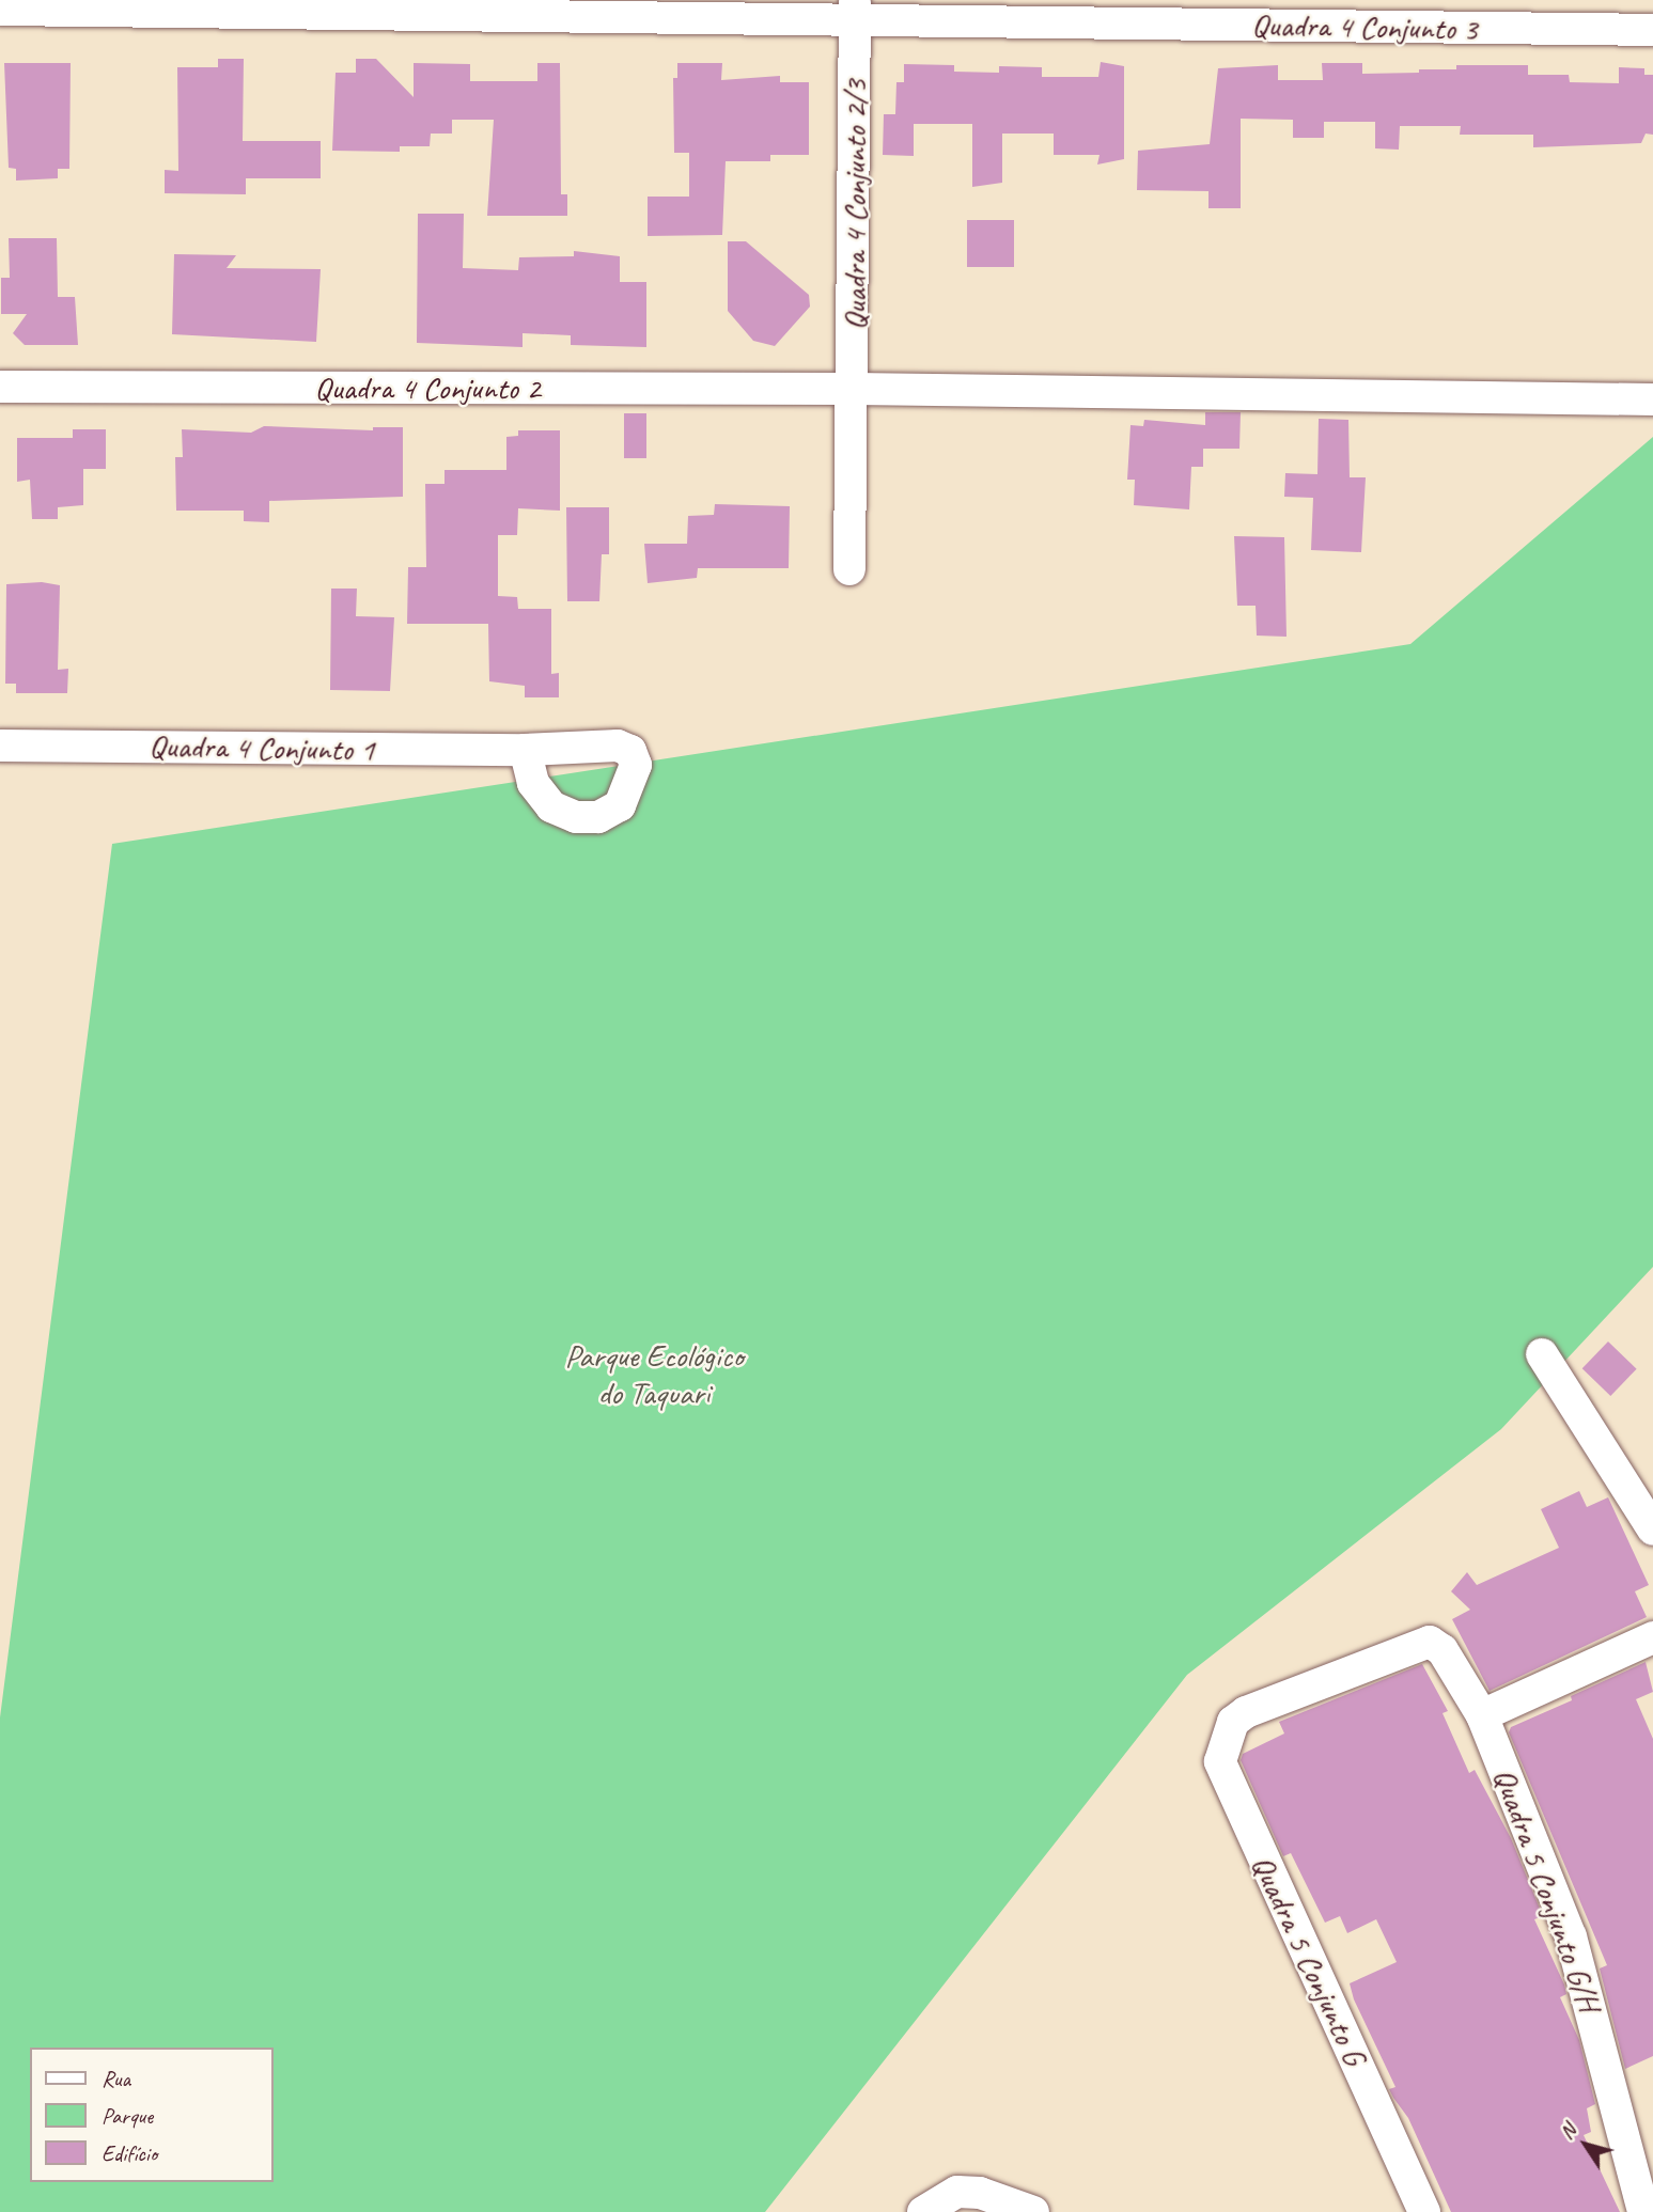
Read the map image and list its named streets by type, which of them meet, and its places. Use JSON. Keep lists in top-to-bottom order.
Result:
{
  "streets": {
    "street": [
      "Quadra 4 Conjunto 3",
      "Quadra 4 Conjunto 2/3",
      "Quadra 4 Conjunto 2",
      "Quadra 4 Conjunto 1",
      "Quadra 5 Conjunto G/H",
      "Quadra 5 Conjunto G"
    ]
  },
  "crossings": [
    ["Quadra 4 Conjunto 3", "Quadra 4 Conjunto 2/3"],
    ["Quadra 4 Conjunto 2/3", "Quadra 4 Conjunto 2"],
    ["Quadra 5 Conjunto G/H", "Quadra 5 Conjunto G"]
  ],
  "parks": ["Parque Ecológico do Taquari"],
  "legend": ["Rua", "Parque", "Edifício"],
  "north": "top left"
}
